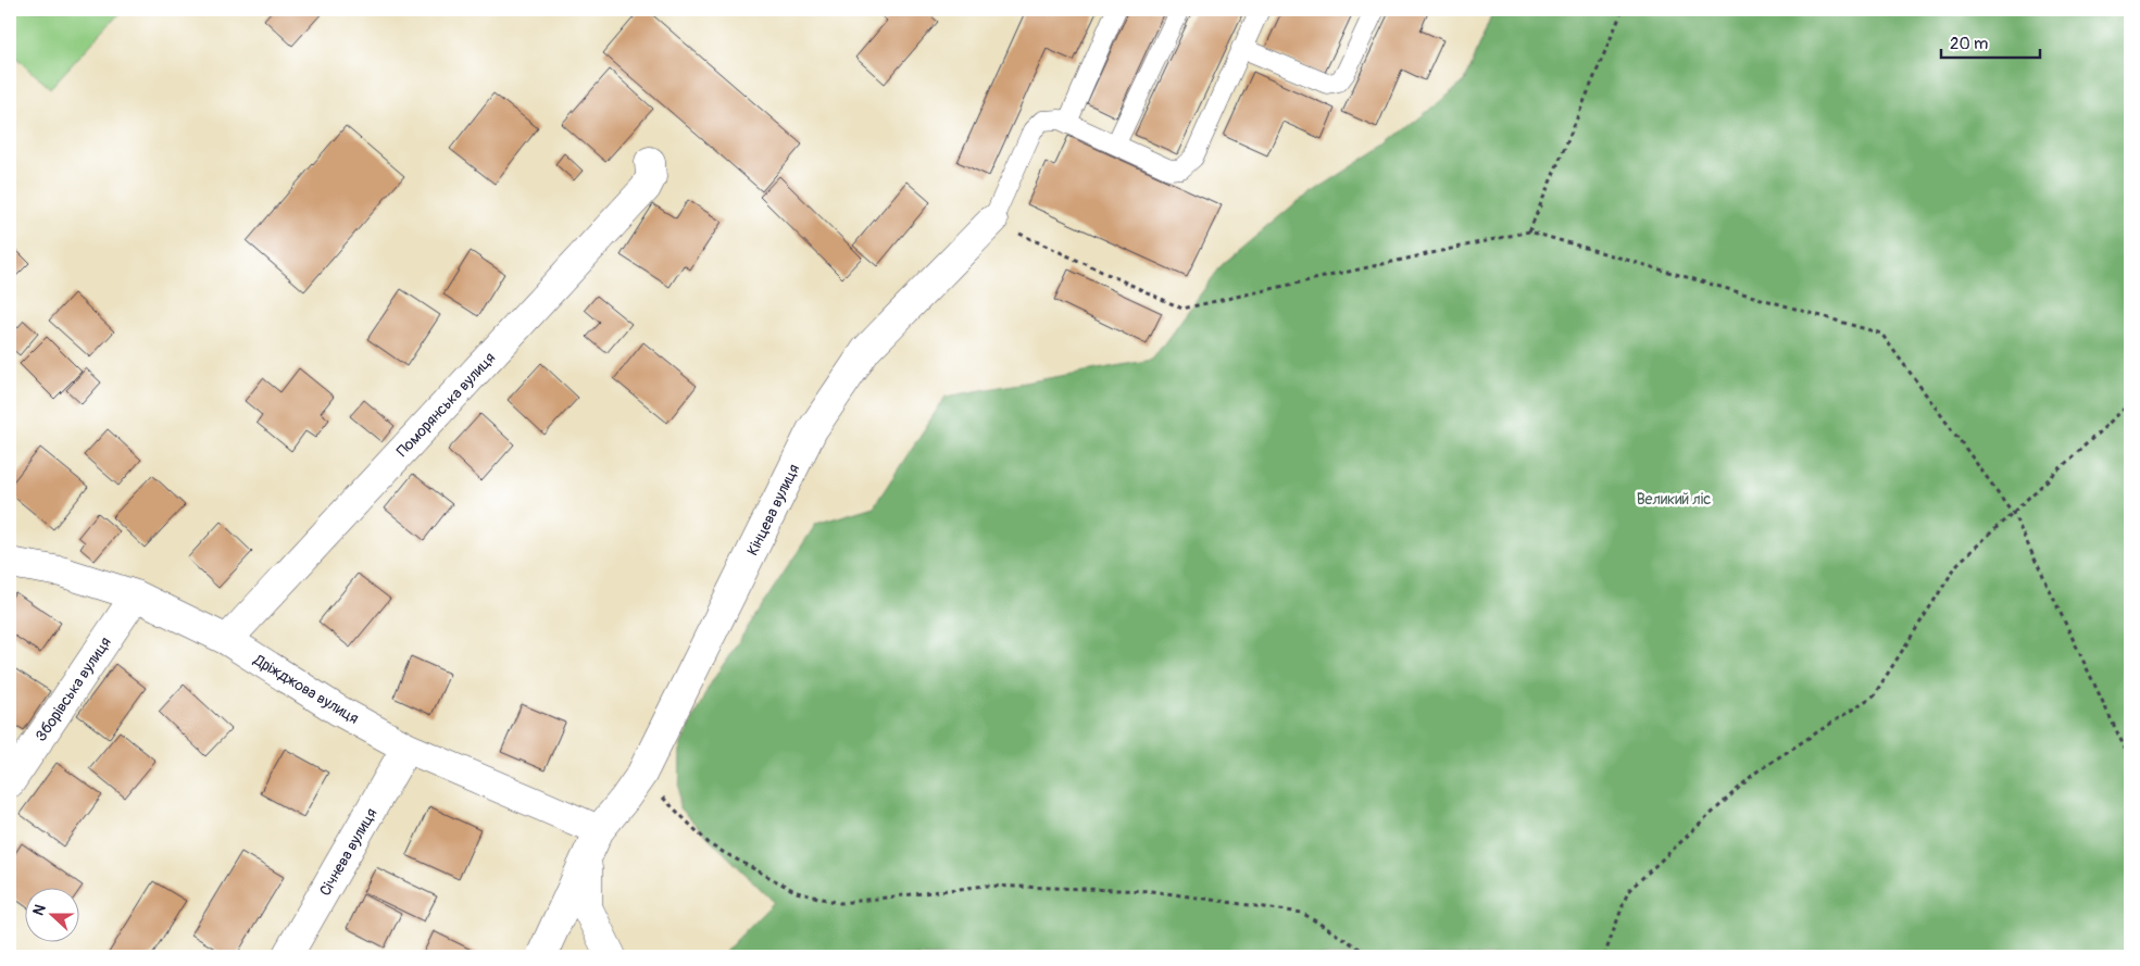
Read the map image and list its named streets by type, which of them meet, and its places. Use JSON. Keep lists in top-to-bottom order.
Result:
{
  "streets": {
    "street": [
      "Поморянська вулиця",
      "Кінцева вулиця",
      "Зборівська вулиця",
      "Дріжджова вулиця",
      "Січнева вулиця"
    ]
  },
  "crossings": [
    ["Поморянська вулиця", "Дріжджова вулиця"],
    ["Кінцева вулиця", "Дріжджова вулиця"],
    ["Зборівська вулиця", "Дріжджова вулиця"],
    ["Дріжджова вулиця", "Січнева вулиця"]
  ],
  "parks": ["Великий ліс"],
  "scale_bar": "20 m",
  "north": "left"
}
